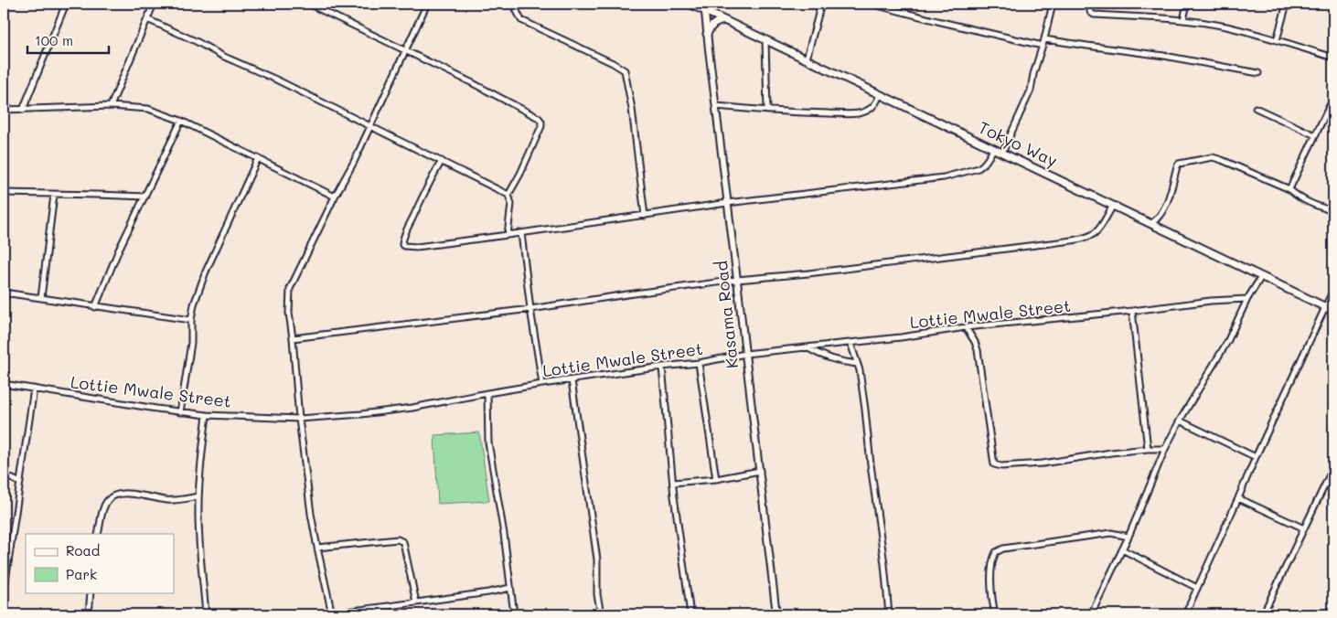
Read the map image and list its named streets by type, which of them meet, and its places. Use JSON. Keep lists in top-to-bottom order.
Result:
{
  "streets": {
    "main road": ["Tokyo Way"],
    "street": ["Kasama Road", "Lottie Mwale Street"]
  },
  "crossings": [
    ["Tokyo Way", "Kasama Road"],
    ["Kasama Road", "Lottie Mwale Street"]
  ],
  "legend": ["Road", "Park"],
  "scale_bar": "100 m"
}
